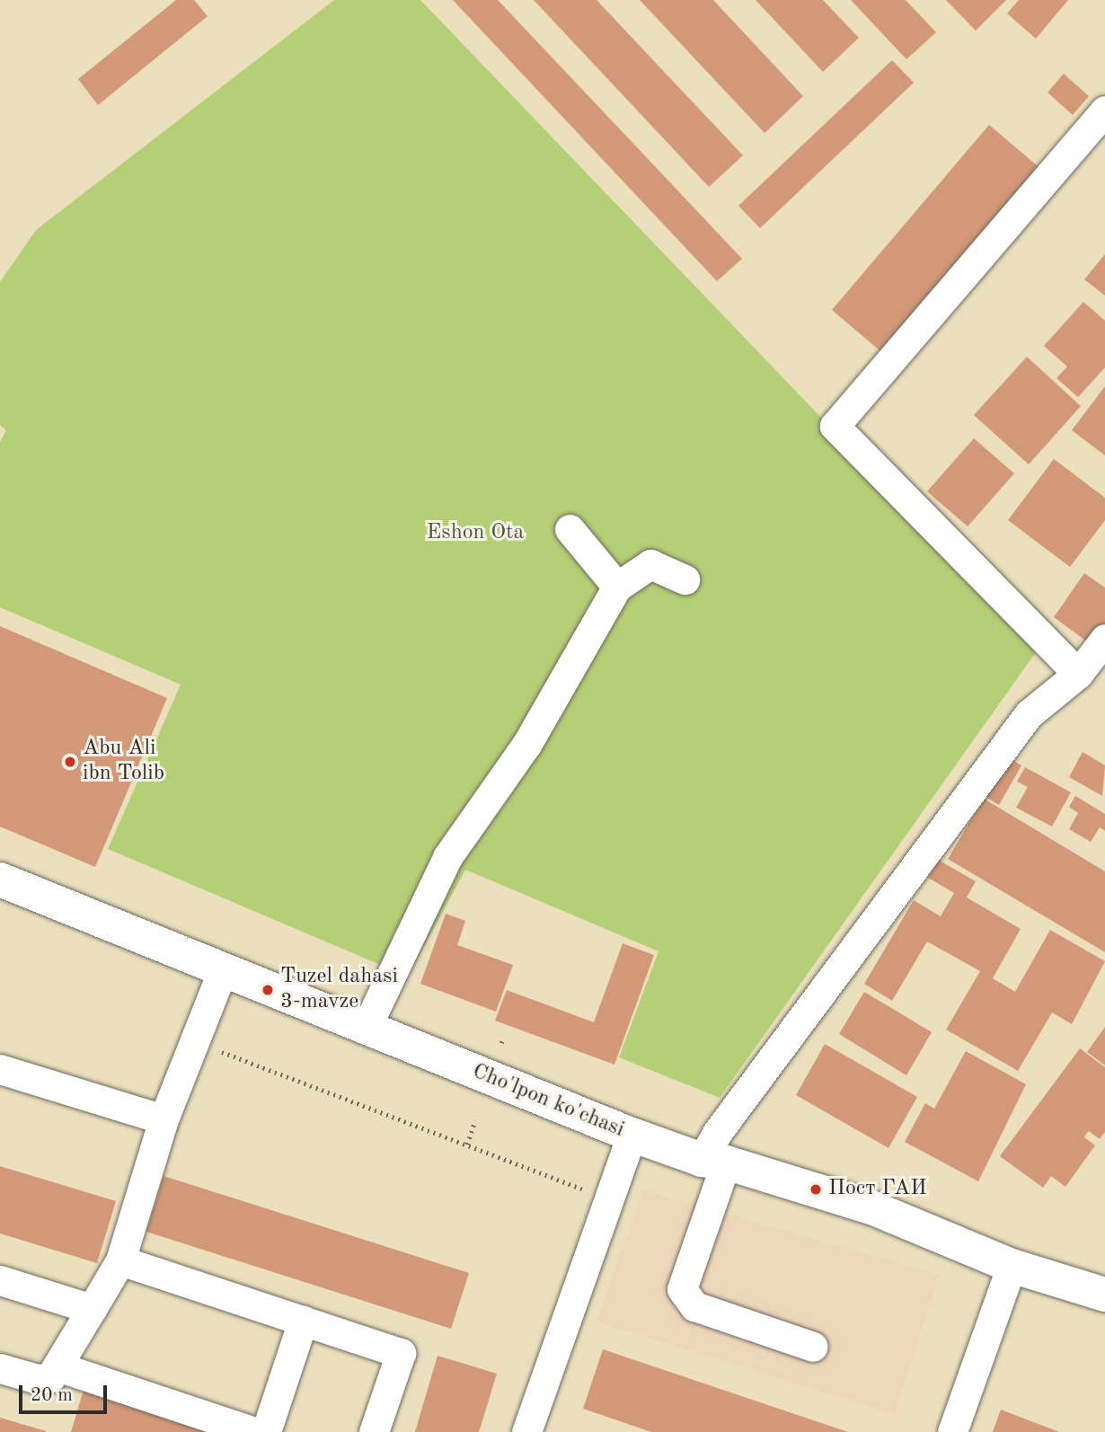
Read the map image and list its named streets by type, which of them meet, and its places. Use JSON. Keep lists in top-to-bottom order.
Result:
{
  "streets": {
    "main road": ["Cho'lpon ko'chasi"]
  },
  "parks": ["Eshon Ota"],
  "places": ["Abu Ali ibn Tolib", "Tuzel dahasi 3-mavze", "Пост ГАИ"],
  "scale_bar": "20 m"
}
